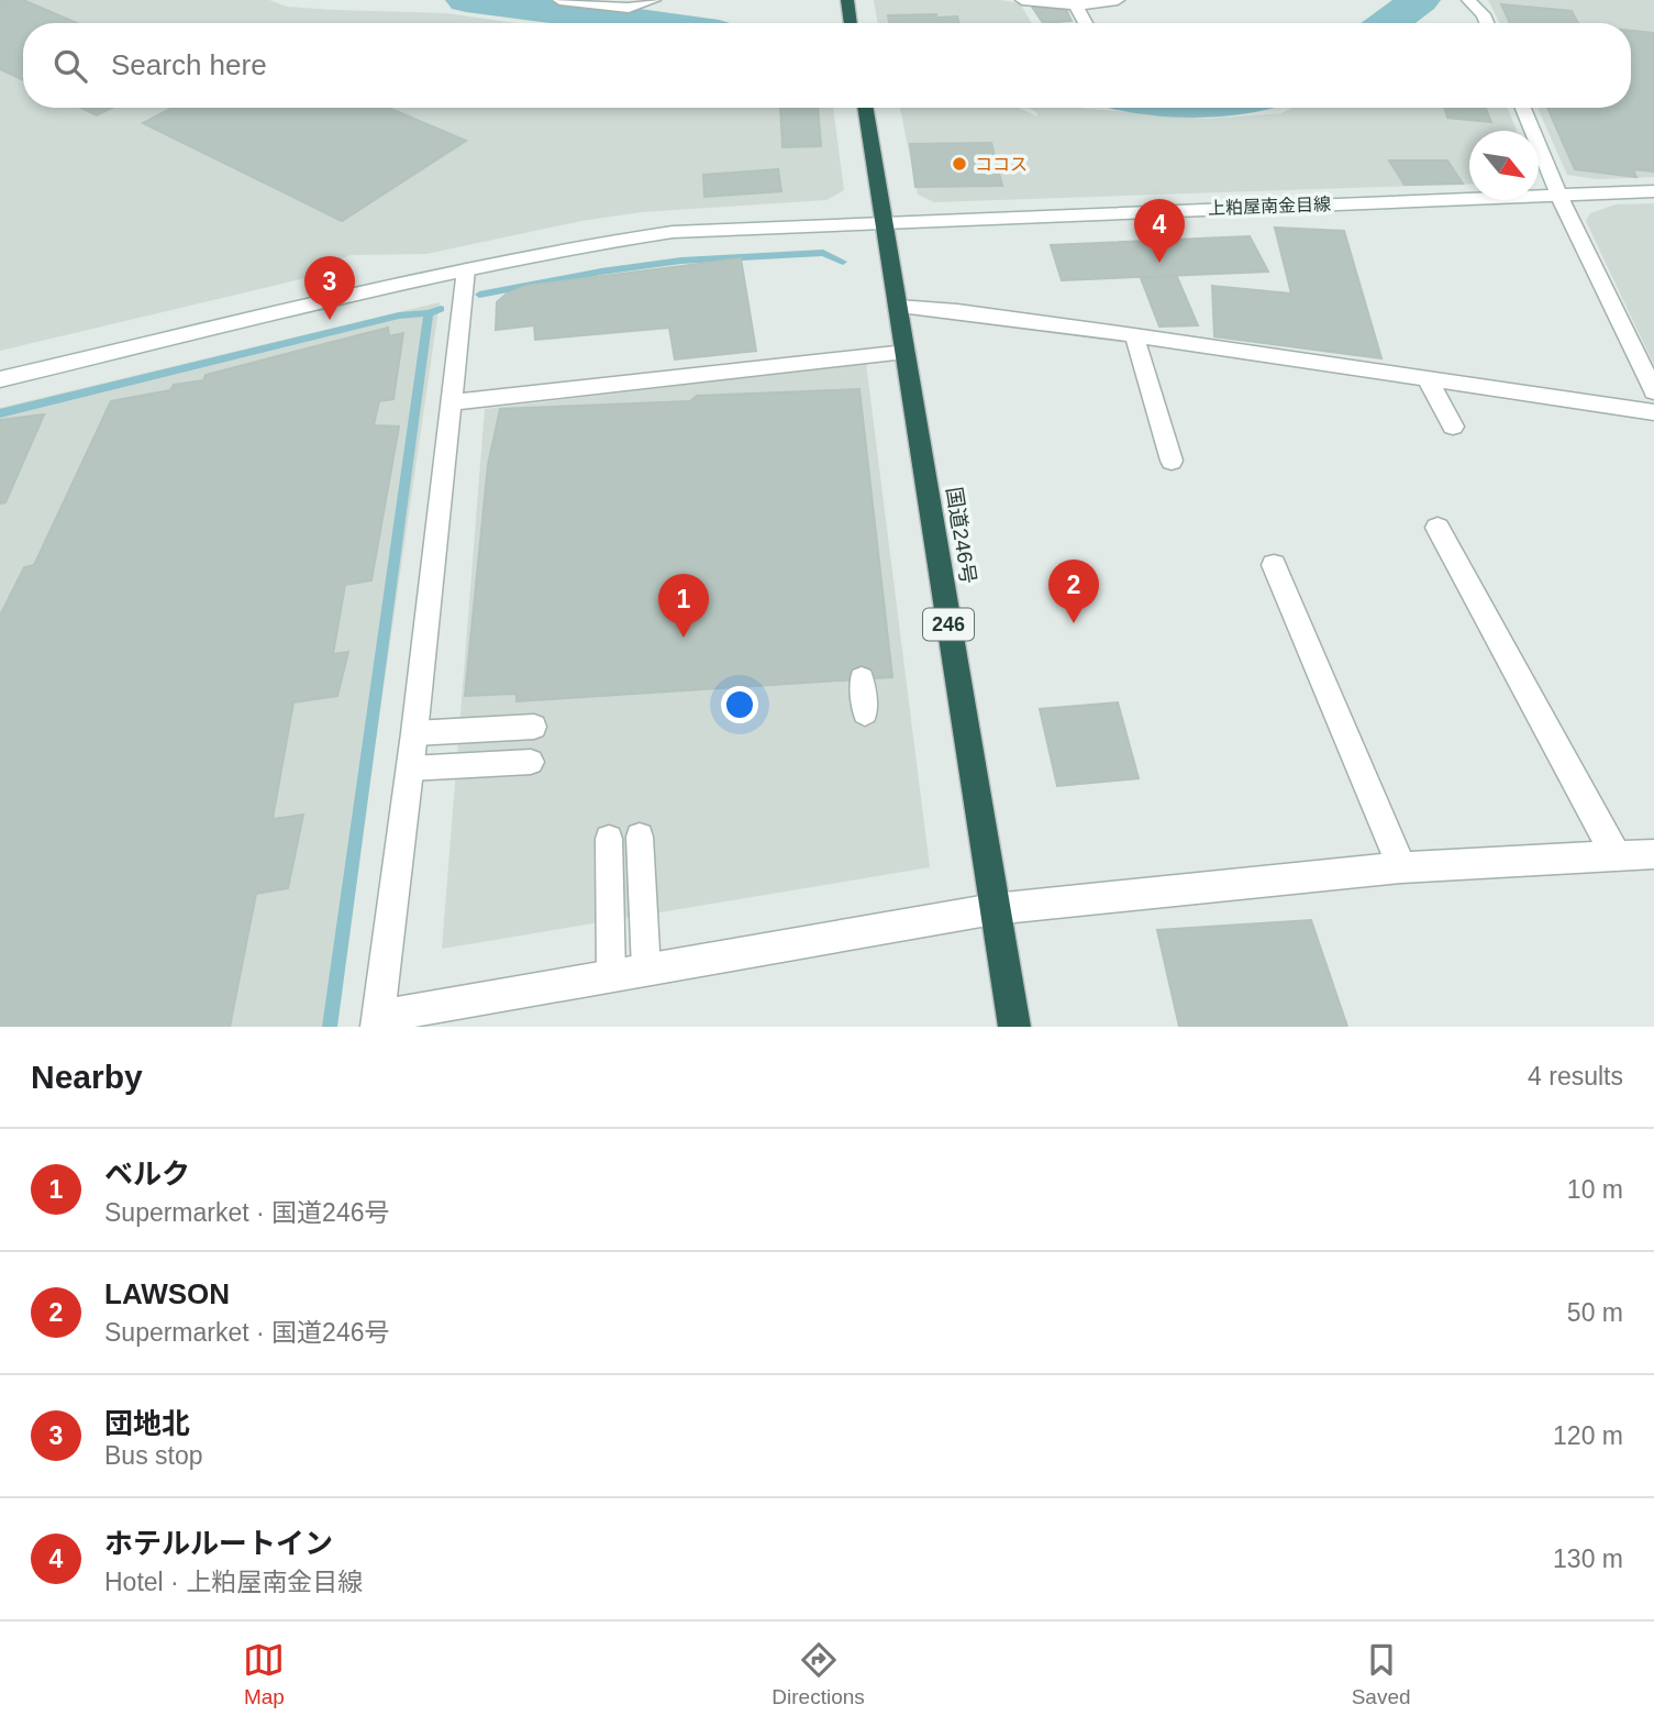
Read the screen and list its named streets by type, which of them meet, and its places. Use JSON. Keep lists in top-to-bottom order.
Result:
{
  "streets": {
    "highway": ["国道246号", "246"],
    "street": ["上粕屋南金目線"]
  },
  "crossings": [
    ["上粕屋南金目線", "国道246号"]
  ],
  "places": ["ココス"],
  "north": "bottom right",
  "page": {
    "search": "Search here",
    "pins": [
      "4",
      "3",
      "2",
      "1"
    ],
    "heading": ["Nearby", "4 results"],
    "list": [
      {
        "mark": "1",
        "name": "ベルク",
        "note": "Supermarket · 国道246号",
        "value": "10 m"
      },
      {
        "mark": "2",
        "name": "LAWSON",
        "note": "Supermarket · 国道246号",
        "value": "50 m"
      },
      {
        "mark": "3",
        "name": "団地北",
        "note": "Bus stop",
        "value": "120 m"
      },
      {
        "mark": "4",
        "name": "ホテルルートイン",
        "note": "Hotel · 上粕屋南金目線",
        "value": "130 m"
      }
    ],
    "nav": ["Map", "Directions", "Saved"]
  }
}
